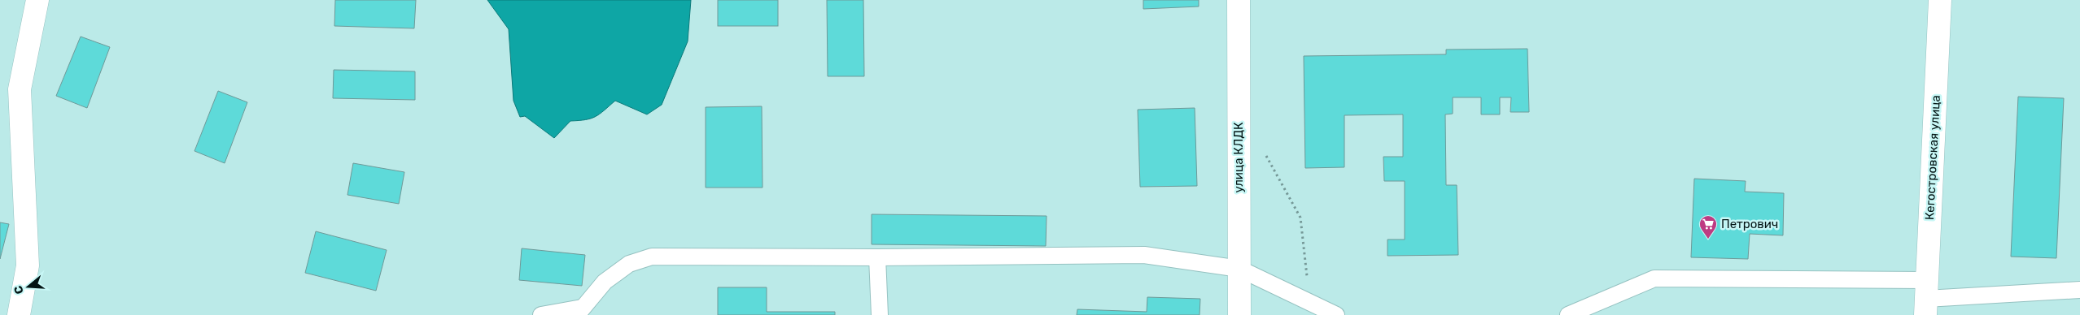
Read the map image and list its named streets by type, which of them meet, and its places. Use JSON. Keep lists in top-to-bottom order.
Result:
{
  "streets": {
    "street": ["улица КЛДК", "Кегостровская улица"]
  },
  "places": {
    "supermarket": ["Петрович"]
  },
  "north": "left"
}
